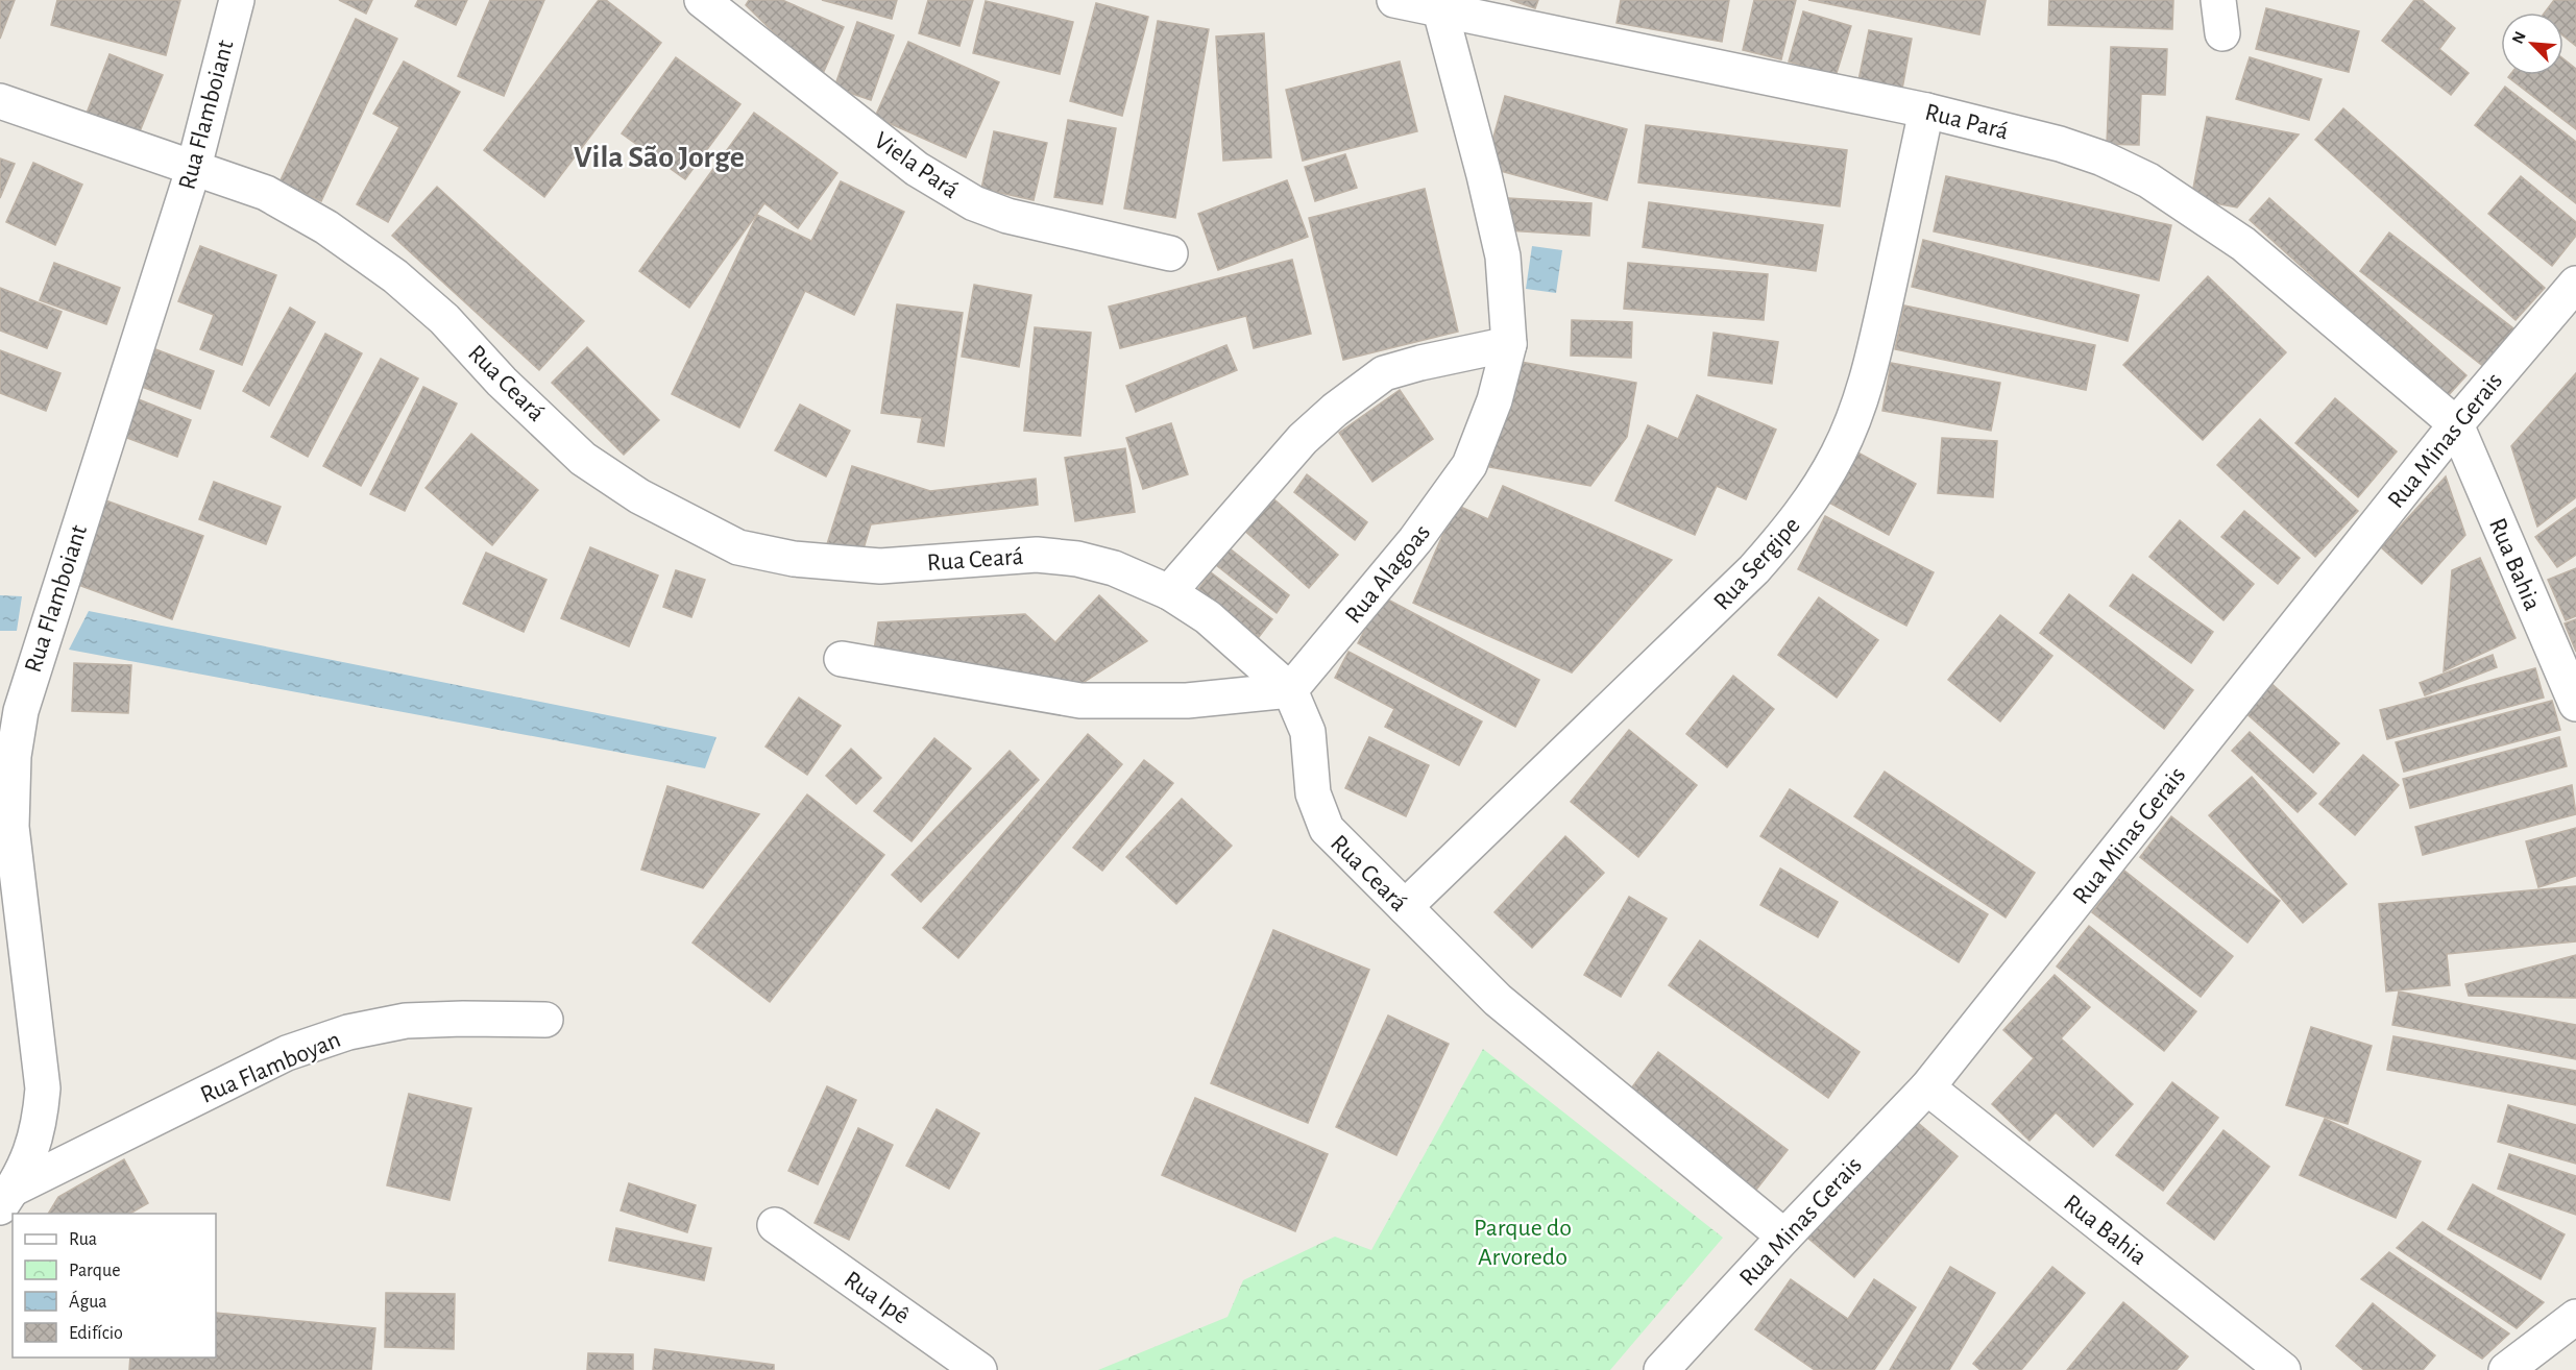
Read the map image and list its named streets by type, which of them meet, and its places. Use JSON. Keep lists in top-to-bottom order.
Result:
{
  "streets": {
    "street": [
      "Rua Flamboiant",
      "Rua Pará",
      "Viela Pará",
      "Rua Ceará",
      "Rua Minas Gerais",
      "Rua Sergipe",
      "Rua Bahia",
      "Rua Alagoas",
      "Rua Flamboyan",
      "Rua Ipê"
    ]
  },
  "crossings": [
    ["Rua Flamboiant", "Rua Ceará"],
    ["Rua Flamboiant", "Rua Flamboyan"],
    ["Rua Pará", "Rua Minas Gerais"],
    ["Rua Pará", "Rua Sergipe"],
    ["Rua Pará", "Rua Bahia"],
    ["Rua Pará", "Rua Alagoas"],
    ["Rua Ceará", "Rua Minas Gerais"],
    ["Rua Ceará", "Rua Sergipe"],
    ["Rua Ceará", "Rua Alagoas"],
    ["Rua Minas Gerais", "Rua Bahia"]
  ],
  "districts": ["Vila São Jorge"],
  "parks": ["Parque do Arvoredo"],
  "legend": [
    "Rua",
    "Parque",
    "Água",
    "Edifício"
  ],
  "north": "top left"
}
